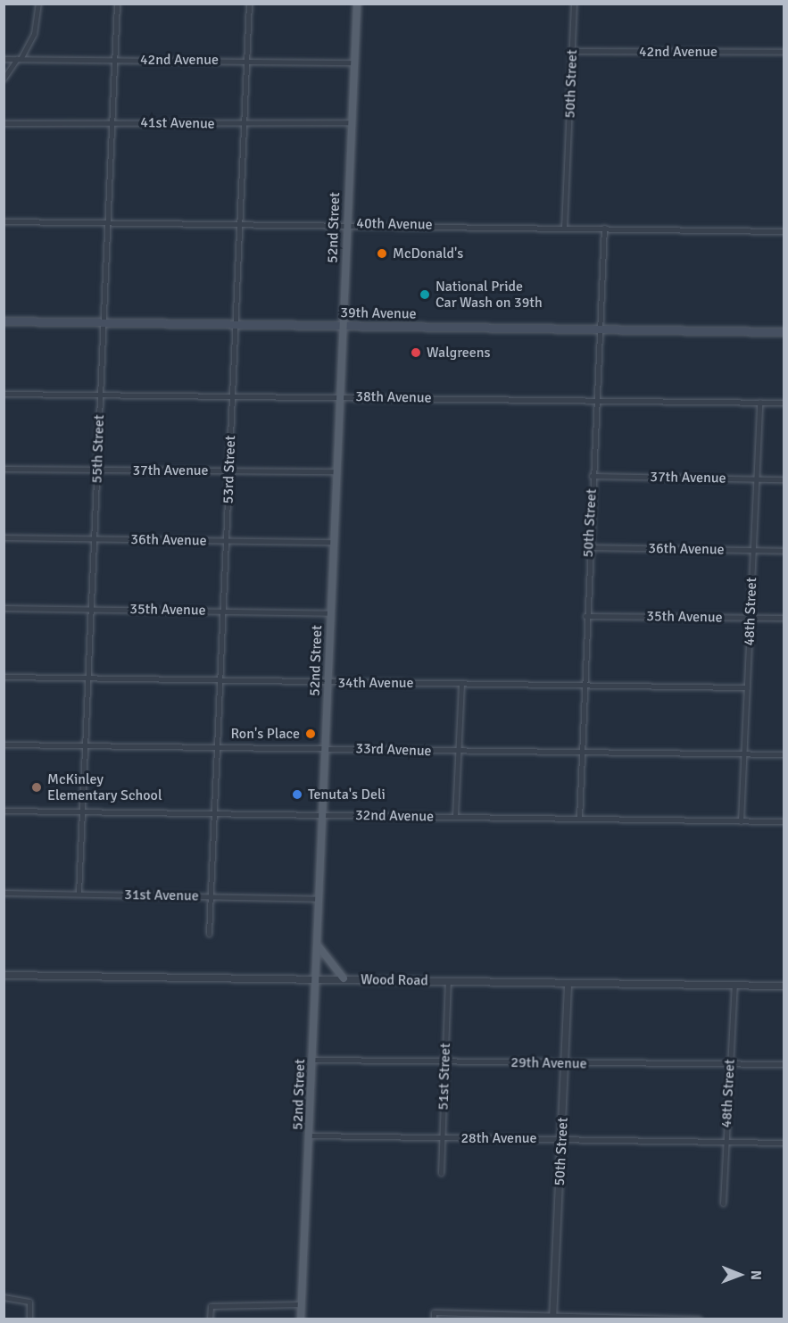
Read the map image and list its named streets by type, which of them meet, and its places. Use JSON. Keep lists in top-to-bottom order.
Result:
{
  "streets": {
    "main road": ["52nd Street", "39th Avenue"],
    "street": [
      "42nd Avenue",
      "50th Street",
      "41st Avenue",
      "40th Avenue",
      "38th Avenue",
      "55th Street",
      "53rd Street",
      "37th Avenue",
      "36th Avenue",
      "35th Avenue",
      "48th Street",
      "34th Avenue",
      "33rd Avenue",
      "32nd Avenue",
      "31st Avenue",
      "Wood Road",
      "29th Avenue",
      "51st Street",
      "28th Avenue"
    ]
  },
  "crossings": [
    ["42nd Avenue", "50th Street"],
    ["42nd Avenue", "52nd Street"],
    ["42nd Avenue", "55th Street"],
    ["42nd Avenue", "53rd Street"],
    ["50th Street", "40th Avenue"],
    ["50th Street", "39th Avenue"],
    ["50th Street", "38th Avenue"],
    ["50th Street", "37th Avenue"],
    ["50th Street", "36th Avenue"],
    ["50th Street", "35th Avenue"],
    ["50th Street", "34th Avenue"],
    ["50th Street", "33rd Avenue"],
    ["50th Street", "32nd Avenue"],
    ["50th Street", "Wood Road"],
    ["50th Street", "29th Avenue"],
    ["50th Street", "28th Avenue"],
    ["41st Avenue", "52nd Street"],
    ["41st Avenue", "55th Street"],
    ["41st Avenue", "53rd Street"],
    ["40th Avenue", "52nd Street"],
    ["40th Avenue", "55th Street"],
    ["40th Avenue", "53rd Street"],
    ["52nd Street", "39th Avenue"],
    ["52nd Street", "38th Avenue"],
    ["52nd Street", "37th Avenue"],
    ["52nd Street", "36th Avenue"],
    ["52nd Street", "35th Avenue"],
    ["52nd Street", "34th Avenue"],
    ["52nd Street", "33rd Avenue"],
    ["52nd Street", "32nd Avenue"],
    ["52nd Street", "31st Avenue"],
    ["52nd Street", "Wood Road"],
    ["52nd Street", "29th Avenue"],
    ["52nd Street", "28th Avenue"],
    ["39th Avenue", "55th Street"],
    ["39th Avenue", "53rd Street"],
    ["38th Avenue", "55th Street"],
    ["38th Avenue", "53rd Street"],
    ["38th Avenue", "48th Street"],
    ["55th Street", "37th Avenue"],
    ["55th Street", "36th Avenue"],
    ["55th Street", "35th Avenue"],
    ["55th Street", "34th Avenue"],
    ["55th Street", "33rd Avenue"],
    ["55th Street", "32nd Avenue"],
    ["55th Street", "31st Avenue"],
    ["53rd Street", "37th Avenue"],
    ["53rd Street", "36th Avenue"],
    ["53rd Street", "35th Avenue"],
    ["53rd Street", "34th Avenue"],
    ["53rd Street", "33rd Avenue"],
    ["53rd Street", "32nd Avenue"],
    ["53rd Street", "31st Avenue"],
    ["37th Avenue", "48th Street"],
    ["36th Avenue", "48th Street"],
    ["35th Avenue", "48th Street"],
    ["48th Street", "34th Avenue"],
    ["48th Street", "33rd Avenue"],
    ["48th Street", "32nd Avenue"],
    ["48th Street", "Wood Road"],
    ["48th Street", "29th Avenue"],
    ["48th Street", "28th Avenue"],
    ["Wood Road", "51st Street"],
    ["29th Avenue", "51st Street"],
    ["51st Street", "28th Avenue"]
  ],
  "places": [
    "McDonald's",
    "National Pride Car Wash on 39th",
    "Walgreens",
    "Ron's Place",
    "McKinley Elementary School",
    "Tenuta's Deli"
  ],
  "north": "right"
}
